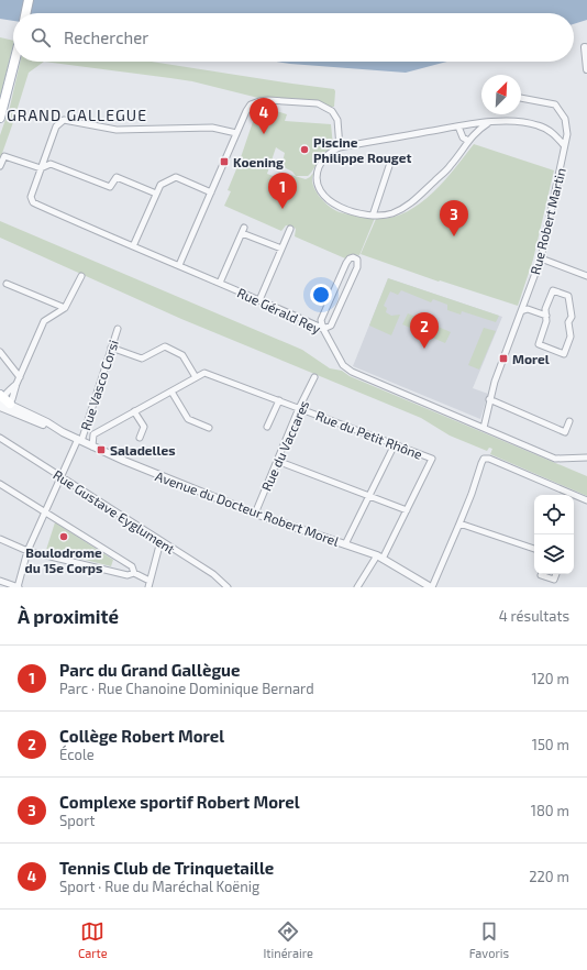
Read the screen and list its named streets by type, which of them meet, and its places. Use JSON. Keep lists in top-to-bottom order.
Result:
{
  "streets": {
    "street": [
      "Rue Robert Martin",
      "Rue Gérald Rey",
      "Rue Vasco Corsi",
      "Rue du Petit Rhône",
      "Rue du Vaccares",
      "Avenue du Docteur Robert Morel",
      "Rue Gustave Eyglument"
    ]
  },
  "crossings": [
    ["Rue Robert Martin", "Rue Gérald Rey"],
    ["Rue Vasco Corsi", "Avenue du Docteur Robert Morel"],
    ["Rue Vasco Corsi", "Rue Gustave Eyglument"],
    ["Rue du Petit Rhône", "Rue du Vaccares"],
    ["Rue du Petit Rhône", "Avenue du Docteur Robert Morel"],
    ["Rue du Vaccares", "Avenue du Docteur Robert Morel"]
  ],
  "districts": ["GRAND GALLEGUE"],
  "places": {
    "other": ["Piscine Philippe Rouget", "Boulodrome du 15e Corps"],
    "transit": ["Koening", "Morel", "Saladelles"]
  },
  "north": "top right",
  "page": {
    "search": "Rechercher",
    "pins": [
      "4",
      "1",
      "3",
      "2"
    ],
    "heading": ["À proximité", "4 résultats"],
    "list": [
      {
        "mark": "1",
        "name": "Parc du Grand Gallègue",
        "note": "Parc · Rue Chanoine Dominique Bernard",
        "value": "120 m"
      },
      {
        "mark": "2",
        "name": "Collège Robert Morel",
        "note": "École",
        "value": "150 m"
      },
      {
        "mark": "3",
        "name": "Complexe sportif Robert Morel",
        "note": "Sport",
        "value": "180 m"
      },
      {
        "mark": "4",
        "name": "Tennis Club de Trinquetaille",
        "note": "Sport · Rue du Maréchal Koënig",
        "value": "220 m"
      }
    ],
    "nav": ["Carte", "Itinéraire", "Favoris"]
  }
}
